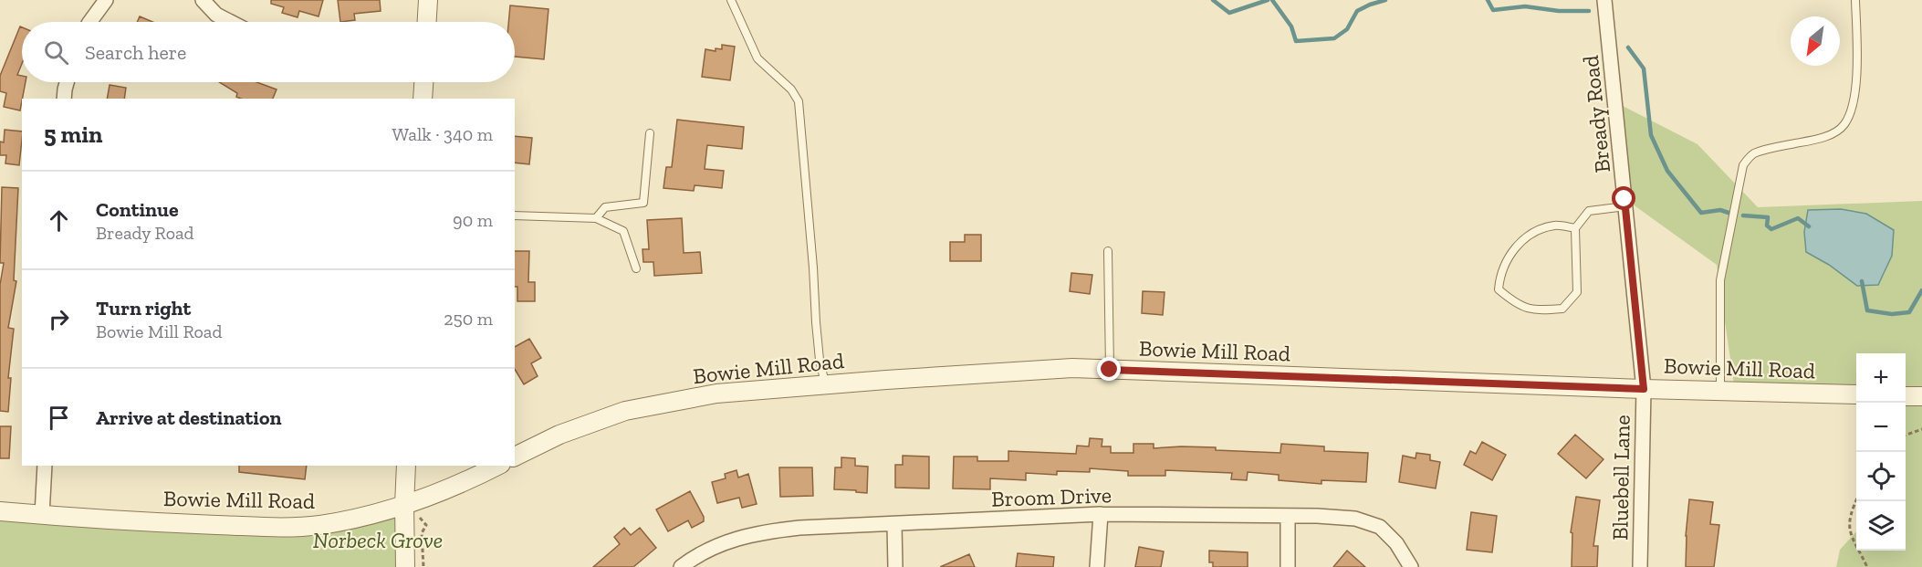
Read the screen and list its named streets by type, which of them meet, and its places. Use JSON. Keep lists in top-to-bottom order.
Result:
{
  "streets": {
    "street": [
      "Bready Road",
      "Bowie Mill Road",
      "Bluebell Lane",
      "Broom Drive"
    ]
  },
  "crossings": [
    ["Bready Road", "Bowie Mill Road"],
    ["Bready Road", "Bluebell Lane"],
    ["Bowie Mill Road", "Bluebell Lane"]
  ],
  "parks": ["Norbeck Grove"],
  "north": "bottom left",
  "page": {
    "search": "Search here",
    "heading": ["5 min", "Walk · 340 m"],
    "list": [
      ["Continue", "Bready Road", "90 m"],
      ["Turn right", "Bowie Mill Road", "250 m"],
      "Arrive at destination"
    ],
    "map_buttons": ["+", "−"]
  }
}
